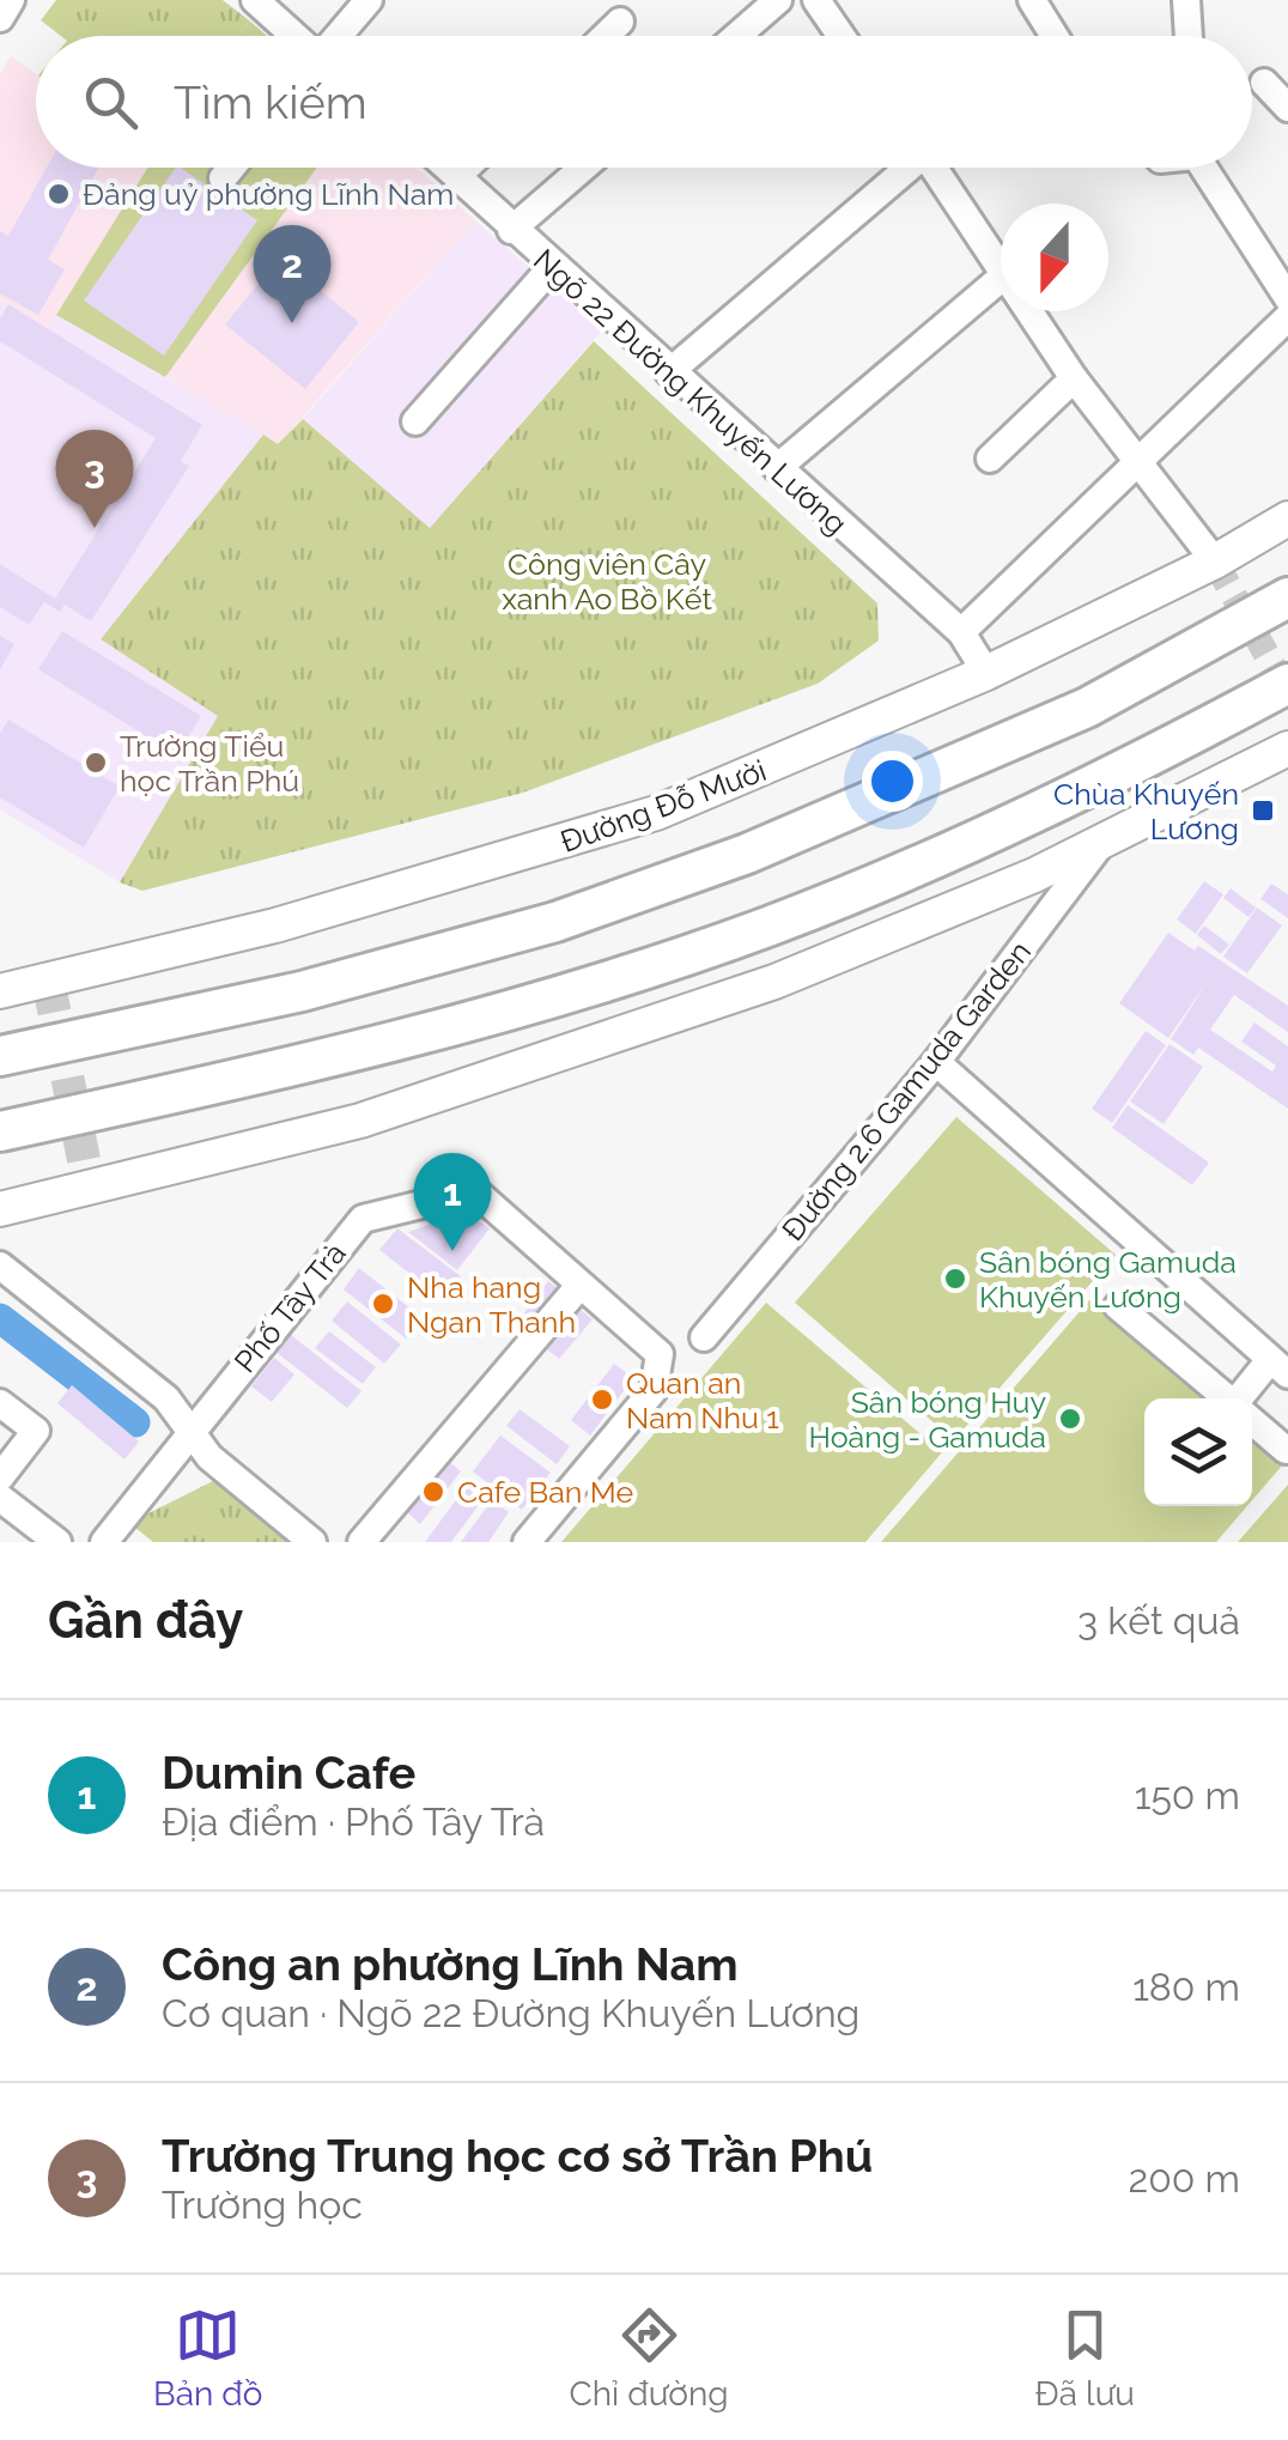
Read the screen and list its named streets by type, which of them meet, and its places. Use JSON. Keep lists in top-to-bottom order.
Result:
{
  "streets": {
    "main road": ["Đường Đỗ Mười"],
    "street": ["Ngõ 22 Đường Khuyến Lương", "Đường 2.6 Gamuda Garden", "Phố Tây Trà"]
  },
  "crossings": [
    ["Ngõ 22 Đường Khuyến Lương", "Đường Đỗ Mười"]
  ],
  "parks": ["Công viên Cây xanh Ao Bồ Kết"],
  "places": {
    "other": [
      "Đảng uỷ phường Lĩnh Nam",
      "Trường Tiểu học Trần Phú",
      "Sân bóng Gamuda Khuyến Lương",
      "Nha hang Ngan Thanh",
      "Quan an Nam Nhu 1",
      "Sân bóng Huy Hoàng - Gamuda",
      "Cafe Ban Me"
    ],
    "transit": ["Chùa Khuyến Lương"]
  },
  "north": "bottom",
  "page": {
    "search": "Tìm kiếm",
    "pins": ["2", "3", "1"],
    "heading": ["Gần đây", "3 kết quả"],
    "list": [
      {
        "mark": "1",
        "name": "Dumin Cafe",
        "note": "Địa điểm · Phố Tây Trà",
        "value": "150 m"
      },
      {
        "mark": "2",
        "name": "Công an phường Lĩnh Nam",
        "note": "Cơ quan · Ngõ 22 Đường Khuyến Lương",
        "value": "180 m"
      },
      {
        "mark": "3",
        "name": "Trường Trung học cơ sở Trần Phú",
        "note": "Trường học",
        "value": "200 m"
      }
    ],
    "nav": ["Bản đồ", "Chỉ đường", "Đã lưu"]
  }
}
